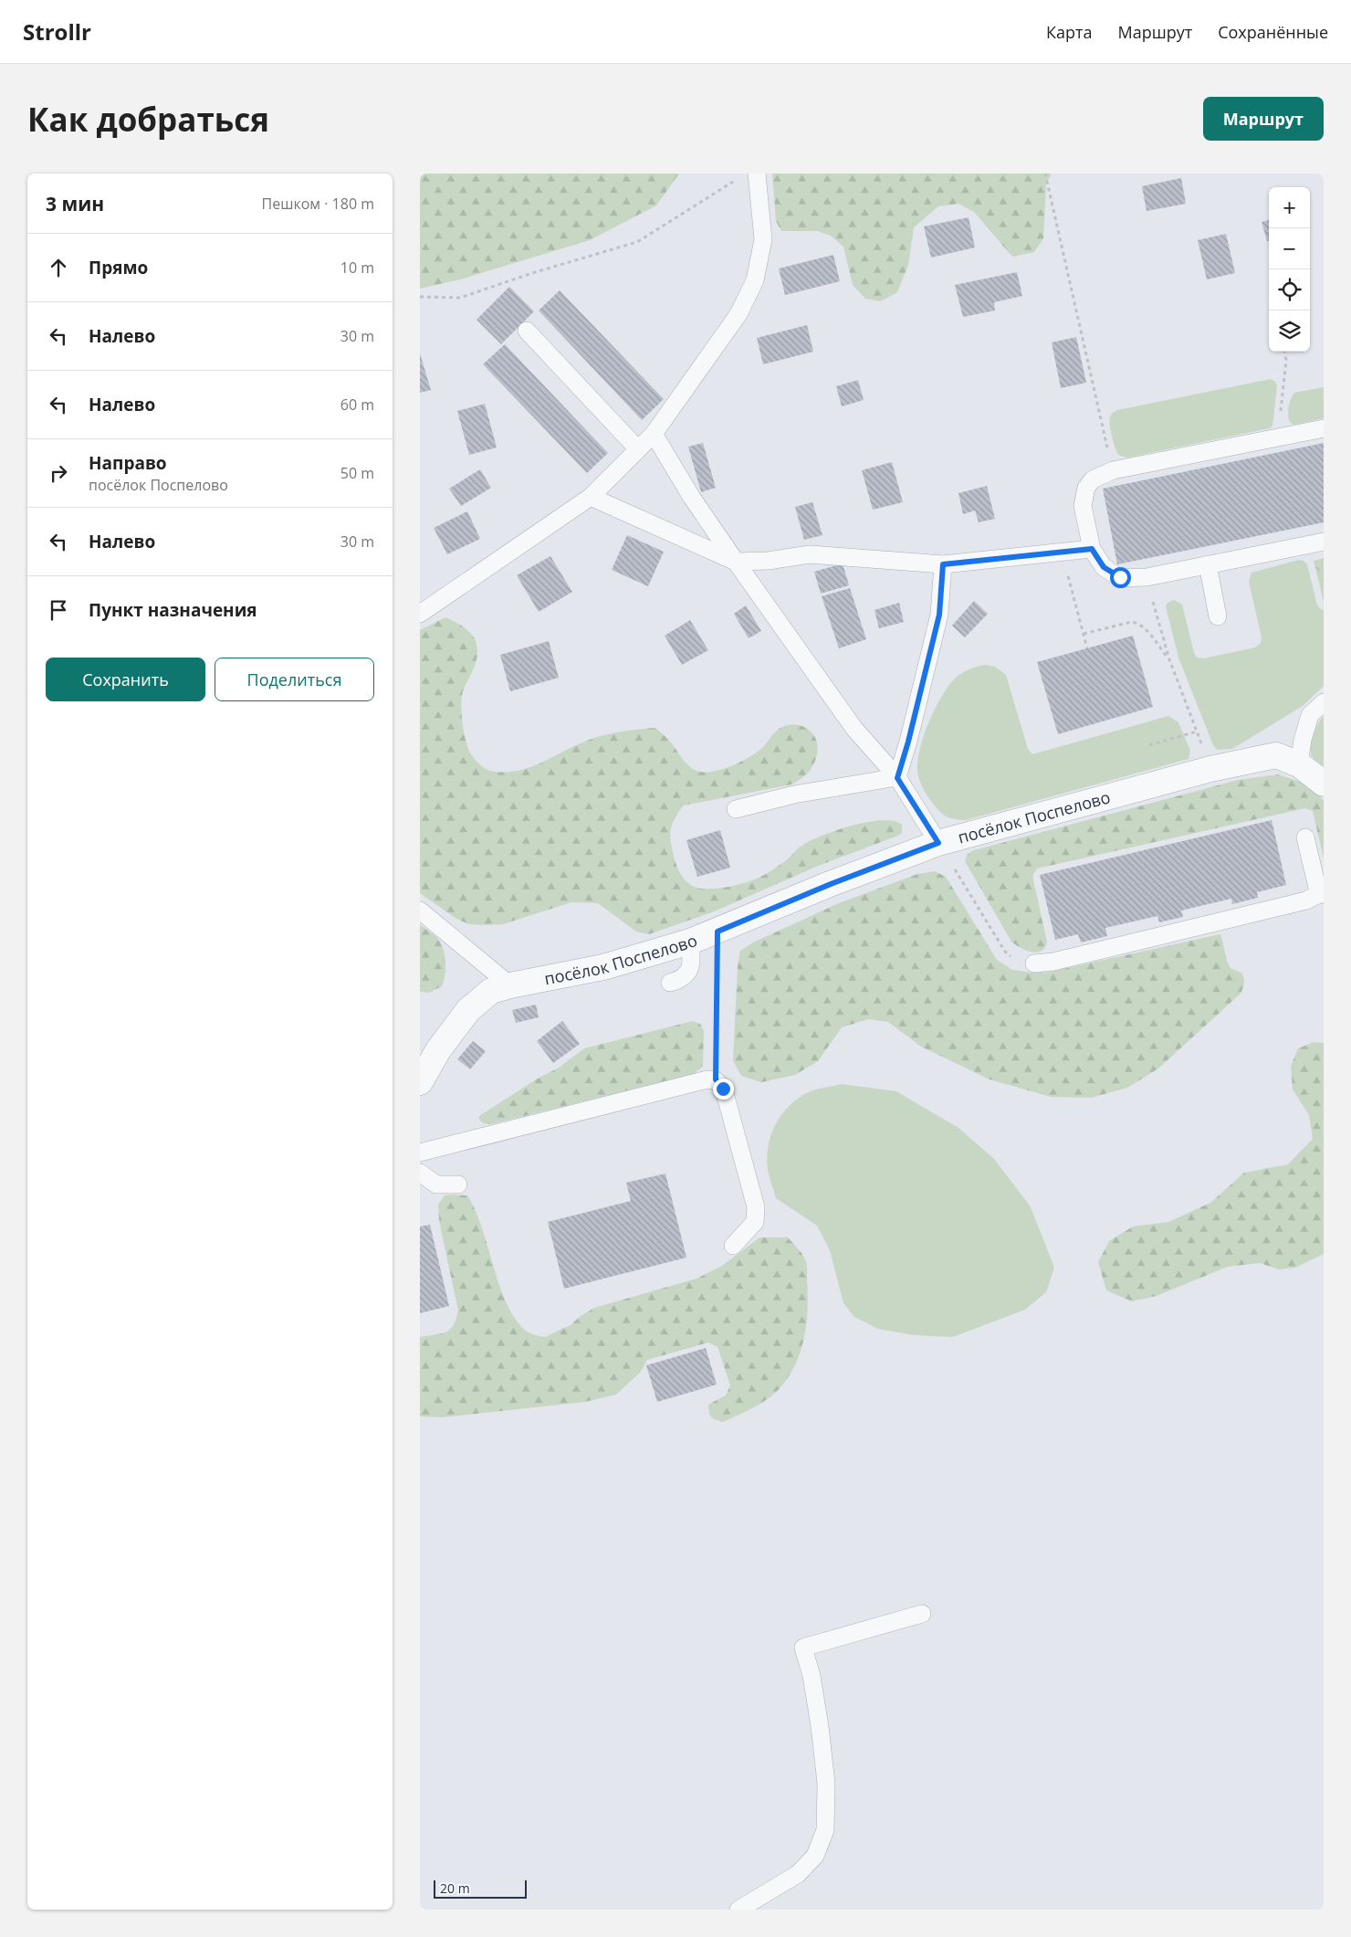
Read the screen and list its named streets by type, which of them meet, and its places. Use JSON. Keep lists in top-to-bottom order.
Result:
{
  "streets": {
    "street": ["посёлок Поспелово"]
  },
  "scale_bar": "20 m",
  "page": {
    "header": "Strollr",
    "nav": ["Карта", "Маршрут", "Сохранённые"],
    "buttons": [
      "Маршрут",
      ["Сохранить", "Поделиться"]
    ],
    "title": "Как добраться",
    "heading": ["3 мин", "Пешком · 180 m"],
    "map_buttons": ["+", "−"],
    "list": [
      ["Прямо", "10 m"],
      ["Налево", "30 m"],
      ["Налево", "60 m"],
      ["Направо", "посёлок Поспелово", "50 m"],
      ["Налево", "30 m"],
      "Пункт назначения"
    ],
    "scale": "20 m"
  }
}
